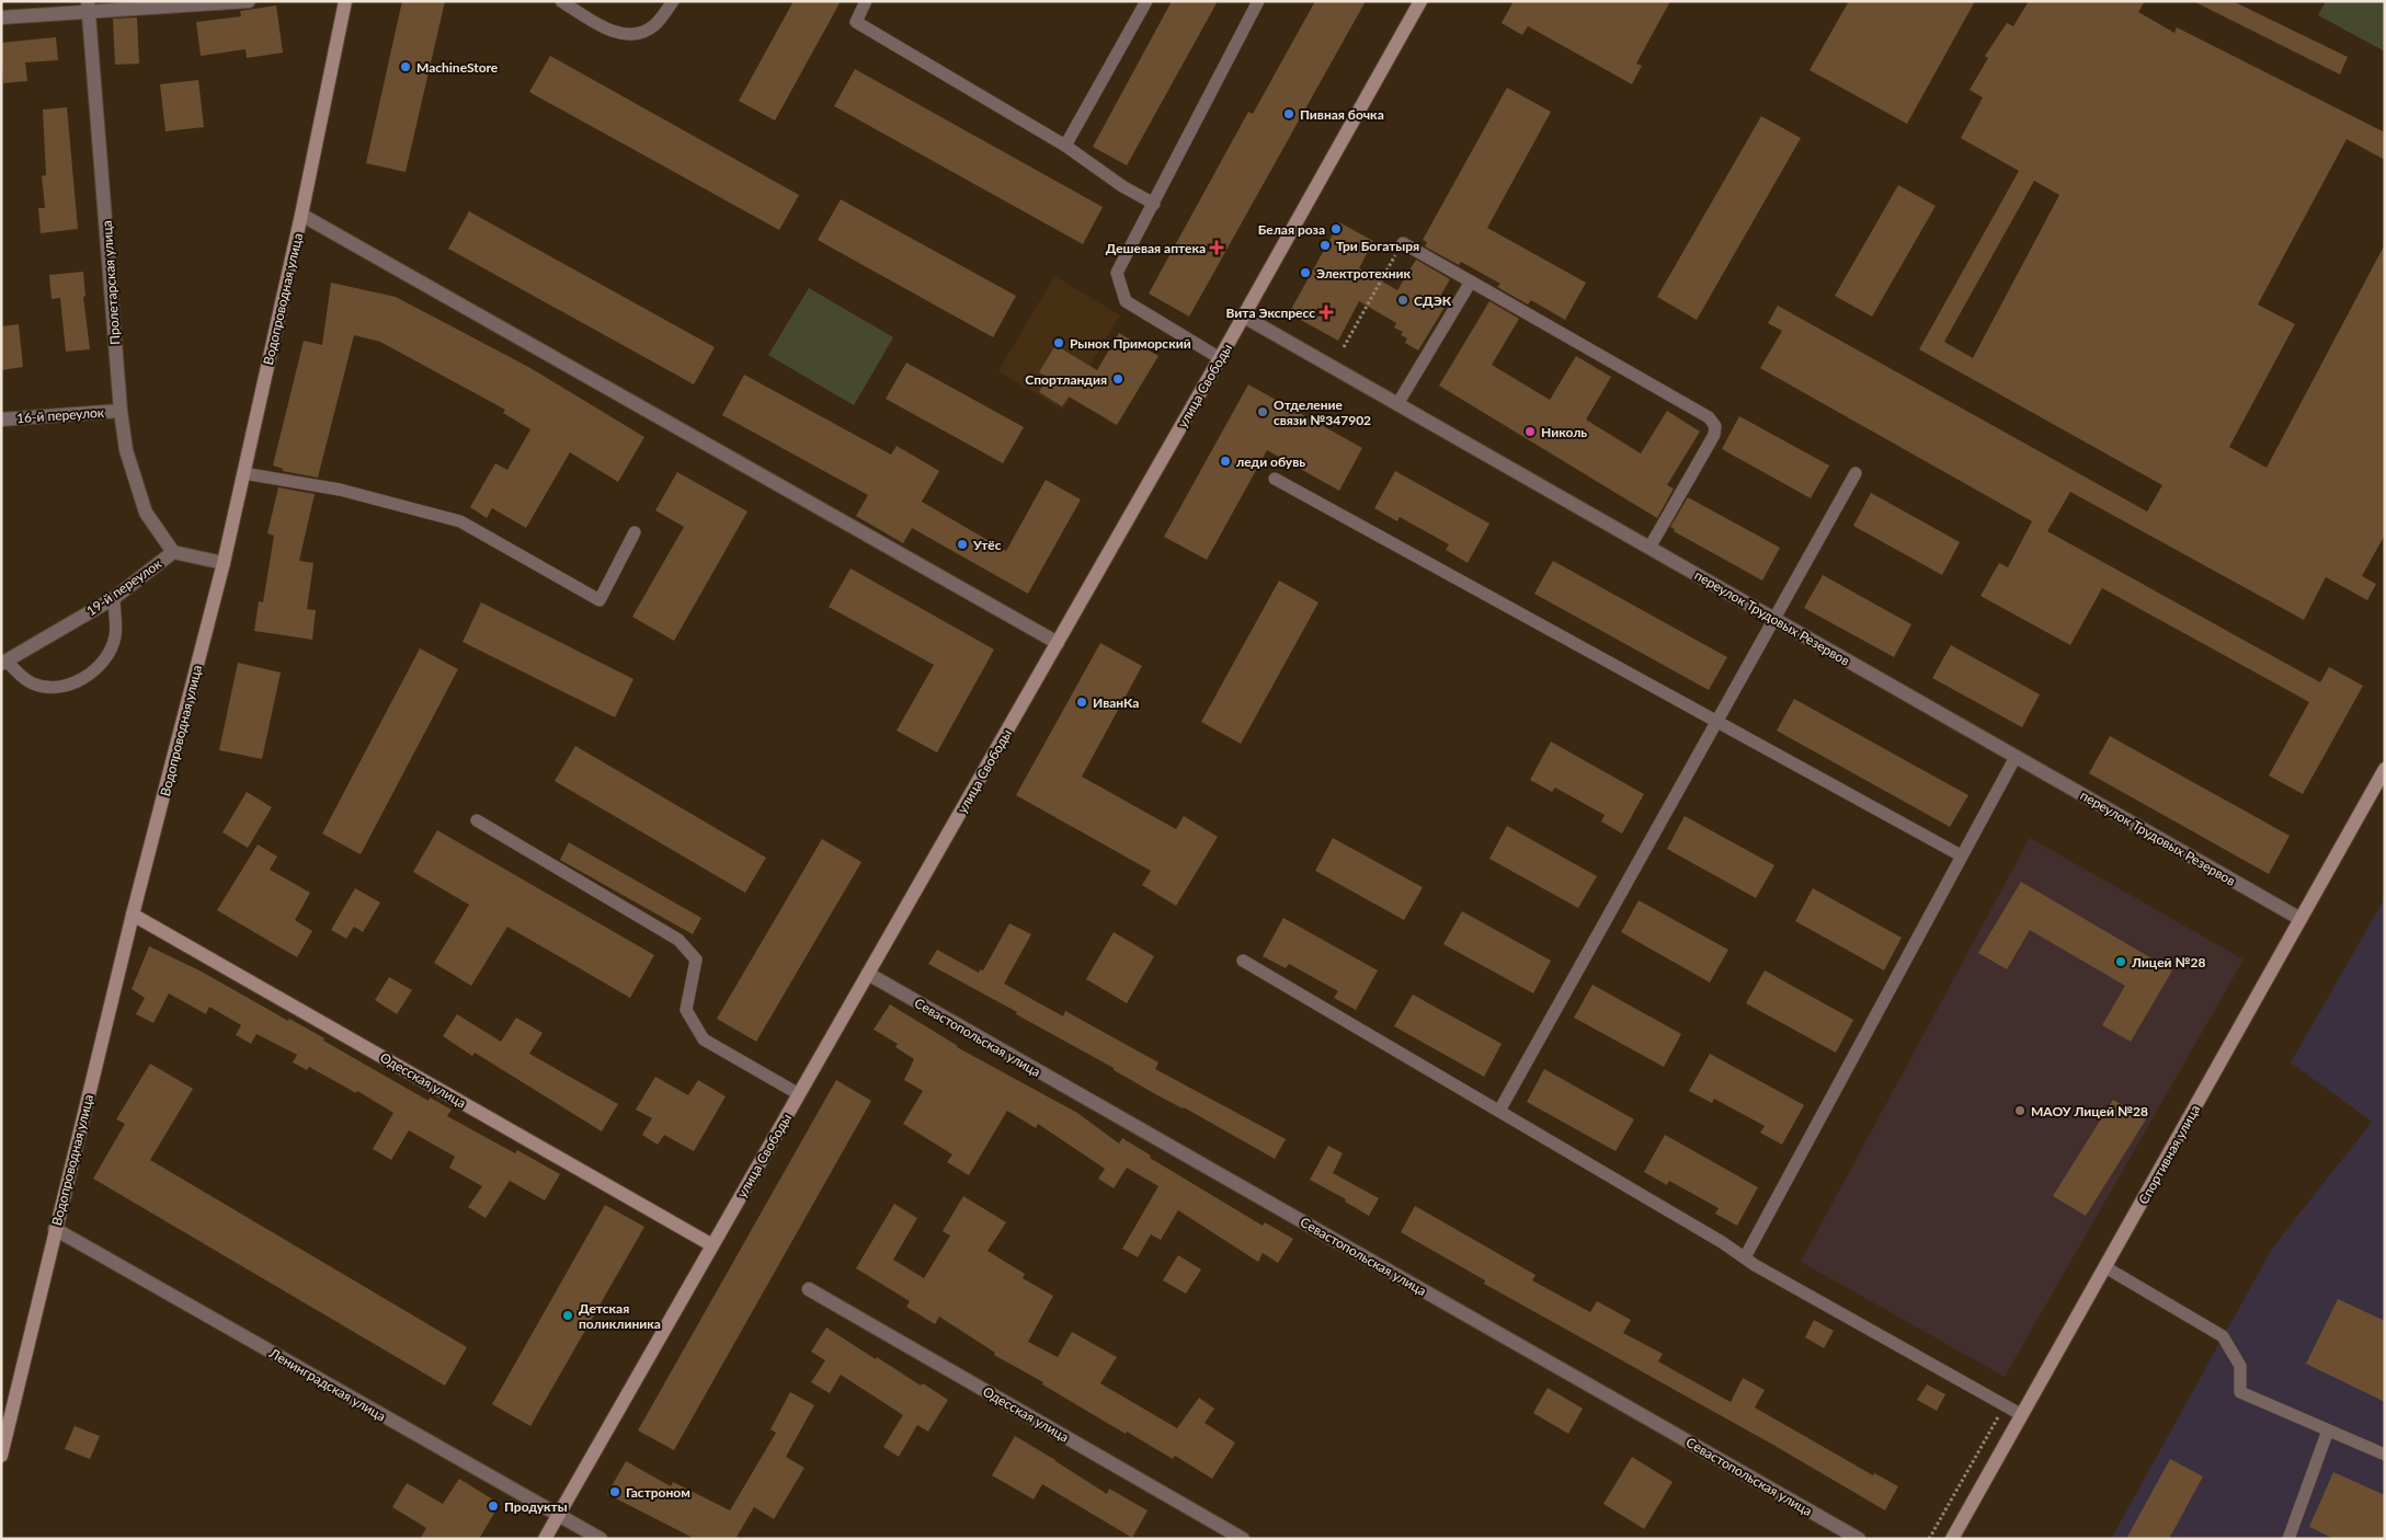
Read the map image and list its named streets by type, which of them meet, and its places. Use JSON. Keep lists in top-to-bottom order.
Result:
{
  "streets": {
    "street": [
      "Пролетарская улица",
      "Водопроводная улица",
      "улица Свободы",
      "16-й переулок",
      "19-й переулок",
      "переулок Трудовых Резервов",
      "Севастопольская улица",
      "Одесская улица",
      "Спортивная улица",
      "Ленинградская улица"
    ]
  },
  "crossings": [
    ["Пролетарская улица", "16-й переулок"],
    ["Пролетарская улица", "19-й переулок"],
    ["Водопроводная улица", "19-й переулок"],
    ["Водопроводная улица", "Одесская улица"],
    ["Водопроводная улица", "Ленинградская улица"],
    ["улица Свободы", "переулок Трудовых Резервов"],
    ["улица Свободы", "Севастопольская улица"],
    ["улица Свободы", "Одесская улица"],
    ["улица Свободы", "Ленинградская улица"],
    ["переулок Трудовых Резервов", "Спортивная улица"]
  ],
  "places": {
    "other": [
      "MachineStore",
      "Пивная бочка",
      "Белая роза",
      "Три Богатыря",
      "Электротехник",
      "СДЭК",
      "Рынок Приморский",
      "Спортландия",
      "Отделение связи №347902",
      "Николь",
      "леди обувь",
      "Утёс",
      "ИванКа",
      "Лицей №28",
      "МАОУ Лицей №28",
      "Детская поликлиника",
      "Гастроном",
      "Продукты"
    ],
    "health": ["Дешевая аптека", "Вита Экспресс"]
  }
}
